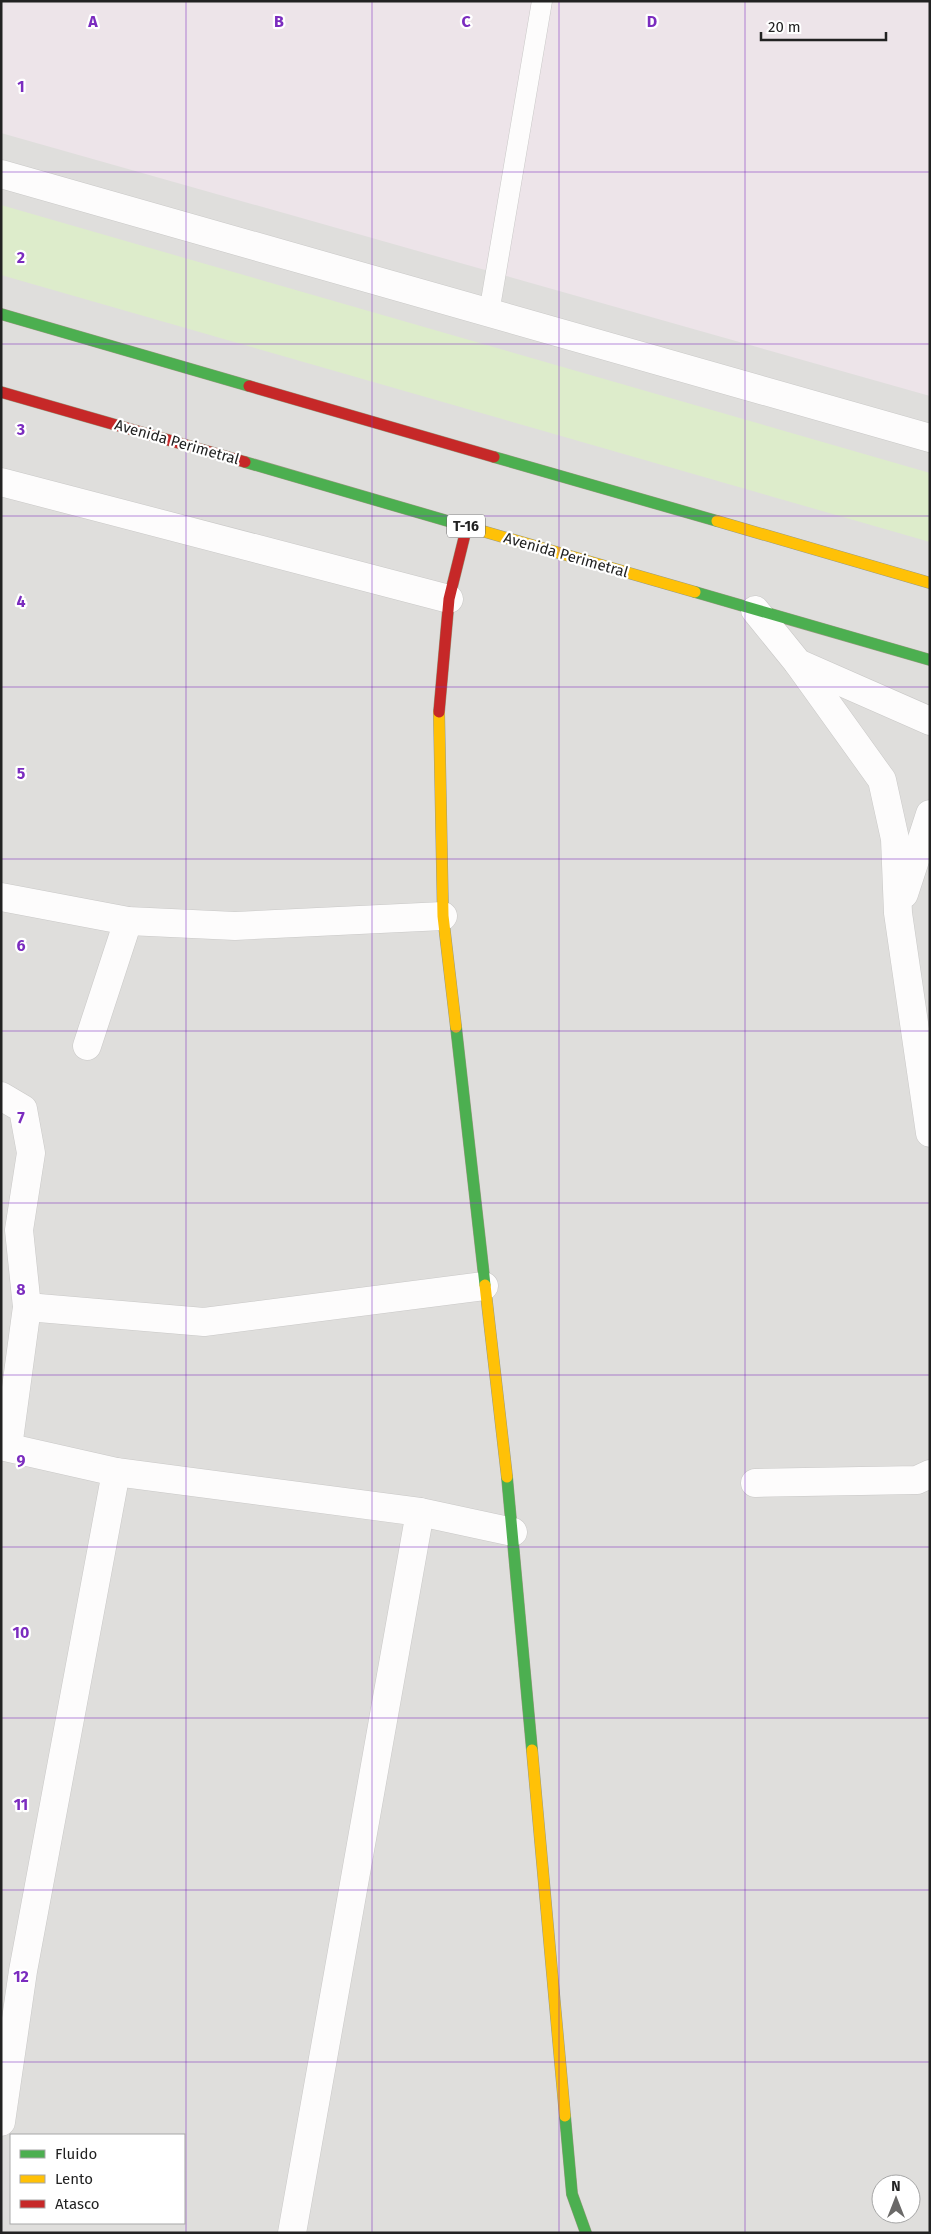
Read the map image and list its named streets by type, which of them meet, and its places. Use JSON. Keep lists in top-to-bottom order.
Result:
{
  "streets": {
    "main road": ["Avenida Perimetral", "T-16"]
  },
  "legend": ["Fluido", "Lento", "Atasco"],
  "scale_bar": "20 m",
  "north": "top",
  "grid": {
    "columns": [
      "A",
      "B",
      "C",
      "D"
    ],
    "rows": [
      "1",
      "2",
      "3",
      "4",
      "5",
      "6",
      "7",
      "8",
      "9",
      "10",
      "11",
      "12"
    ]
  }
}
